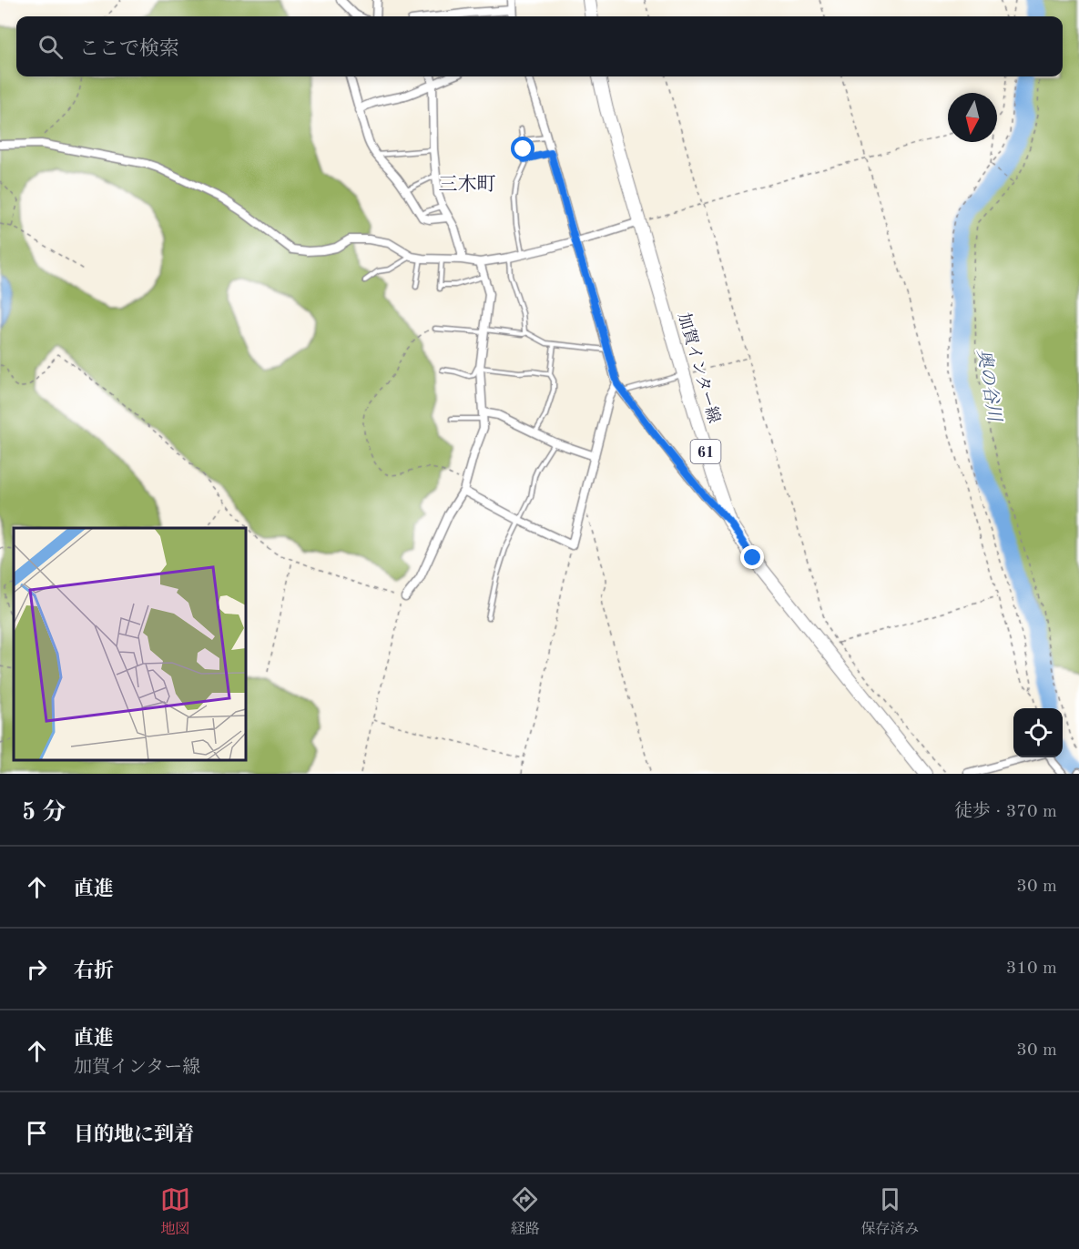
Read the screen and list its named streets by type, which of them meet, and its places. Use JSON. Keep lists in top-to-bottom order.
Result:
{
  "streets": {
    "main road": ["加賀インター線", "61"]
  },
  "districts": ["三木町"],
  "water": ["奥の谷川"],
  "north": "bottom",
  "page": {
    "search": "ここで検索",
    "heading": ["5 分", "徒歩 · 370 m"],
    "list": [
      ["直進", "30 m"],
      ["右折", "310 m"],
      ["直進", "加賀インター線", "30 m"],
      "目的地に到着"
    ],
    "nav": ["地図", "経路", "保存済み"]
  }
}
